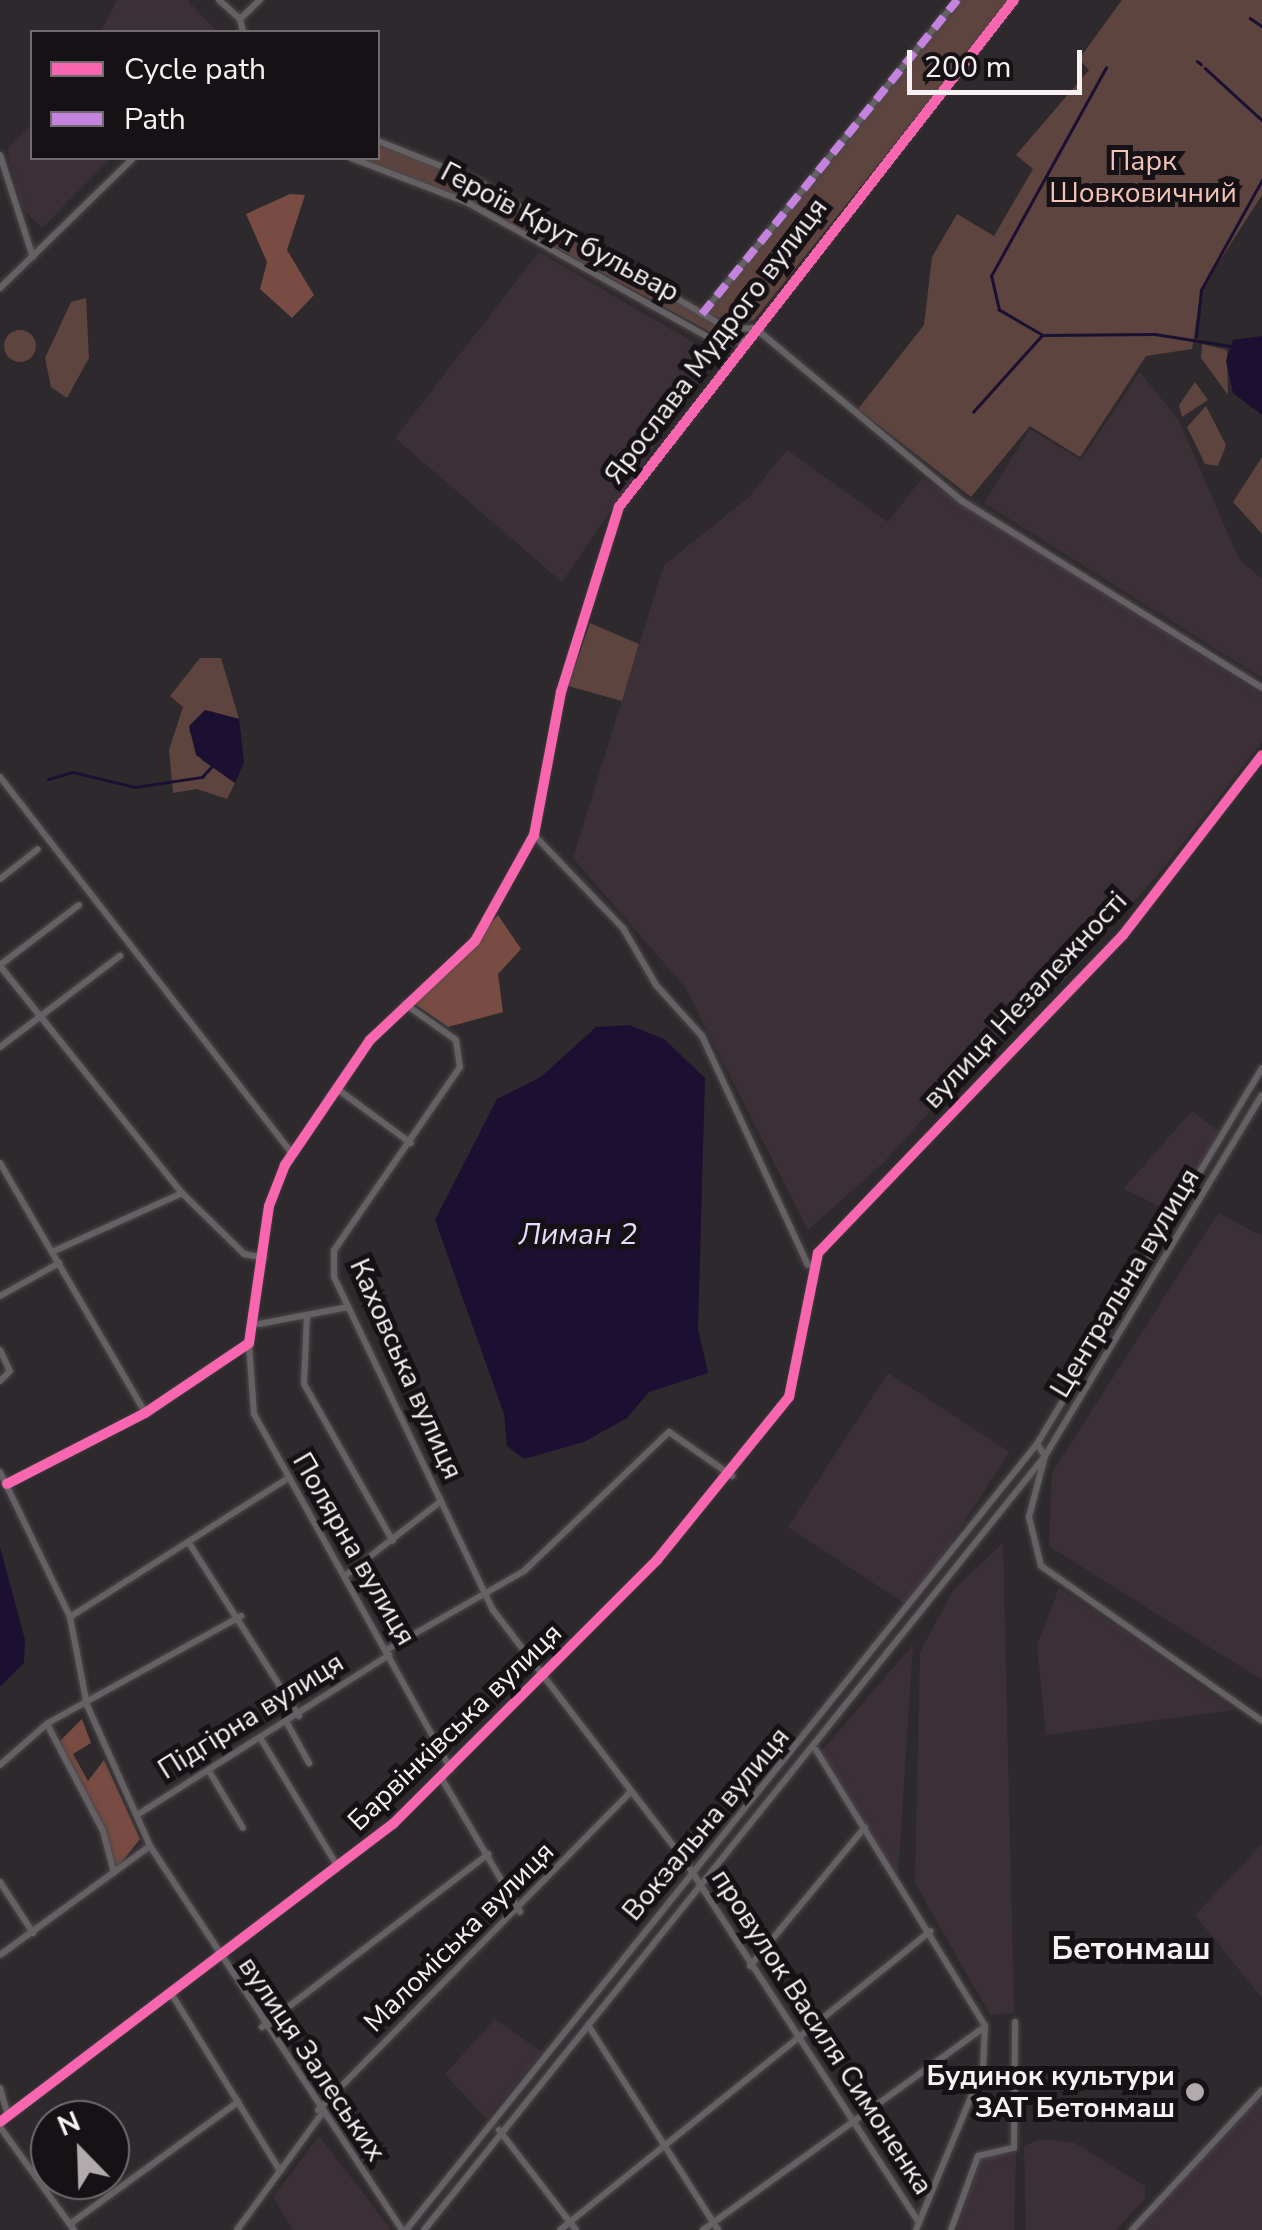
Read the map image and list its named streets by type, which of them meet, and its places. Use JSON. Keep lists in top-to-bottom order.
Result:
{
  "streets": {
    "street": [
      "Героїв Крут бульвар",
      "Ярослава Мудрого вулиця",
      "вулиця Незалежності",
      "Центральна вулиця",
      "Каховська вулиця",
      "Полярна вулиця",
      "Підгірна вулиця",
      "Барвінківська вулиця",
      "Вокзальна вулиця",
      "Маломіська вулиця",
      "провулок Василя Симоненка",
      "вулиця Залеських"
    ]
  },
  "crossings": [
    ["Героїв Крут бульвар", "Ярослава Мудрого вулиця"],
    ["Ярослава Мудрого вулиця", "Каховська вулиця"],
    ["Ярослава Мудрого вулиця", "Полярна вулиця"],
    ["вулиця Незалежності", "Барвінківська вулиця"],
    ["Центральна вулиця", "Вокзальна вулиця"],
    ["Каховська вулиця", "Підгірна вулиця"],
    ["Каховська вулиця", "Барвінківська вулиця"],
    ["Каховська вулиця", "провулок Василя Симоненка"],
    ["Полярна вулиця", "Підгірна вулиця"],
    ["Полярна вулиця", "Барвінківська вулиця"],
    ["Підгірна вулиця", "Барвінківська вулиця"],
    ["Підгірна вулиця", "вулиця Залеських"],
    ["Барвінківська вулиця", "провулок Василя Симоненка"],
    ["Барвінківська вулиця", "вулиця Залеських"],
    ["Вокзальна вулиця", "провулок Василя Симоненка"],
    ["Вокзальна вулиця", "вулиця Залеських"],
    ["Маломіська вулиця", "провулок Василя Симоненка"],
    ["Маломіська вулиця", "вулиця Залеських"]
  ],
  "districts": ["Бетонмаш"],
  "water": ["Лиман 2"],
  "parks": ["Парк Шовковичний"],
  "places": ["Будинок культури ЗАТ Бетонмаш"],
  "legend": ["Cycle path", "Path"],
  "scale_bar": "200 m",
  "north": "top left"
}
